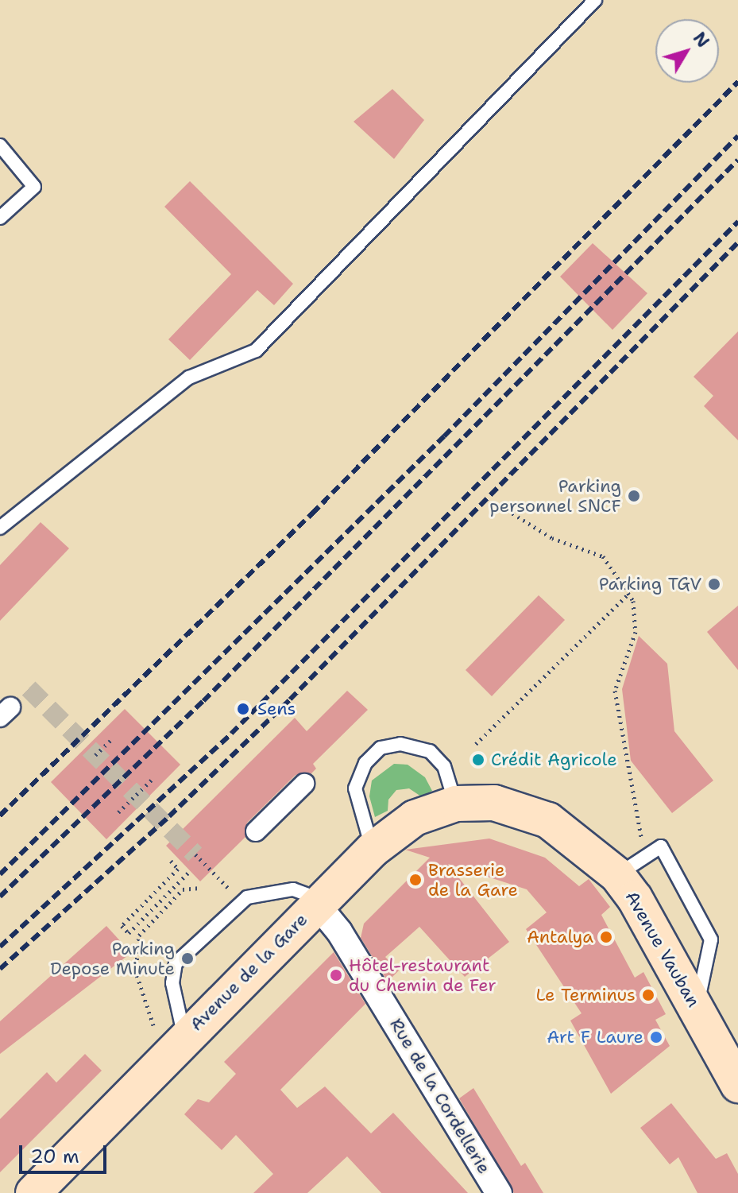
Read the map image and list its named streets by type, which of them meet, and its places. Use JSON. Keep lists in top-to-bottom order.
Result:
{
  "streets": {
    "main road": ["Avenue Vauban", "Avenue de la Gare"],
    "street": ["Rue de la Cordellerie"]
  },
  "crossings": [
    ["Avenue Vauban", "Avenue de la Gare"],
    ["Avenue de la Gare", "Rue de la Cordellerie"]
  ],
  "places": [
    "Parking personnel SNCF",
    "Parking TGV",
    "Sens",
    "Crédit Agricole",
    "Brasserie de la Gare",
    "Antalya",
    "Parking Depose Minute",
    "Hôtel-restaurant du Chemin de Fer",
    "Le Terminus",
    "Art F Laure"
  ],
  "scale_bar": "20 m",
  "north": "top right"
}
